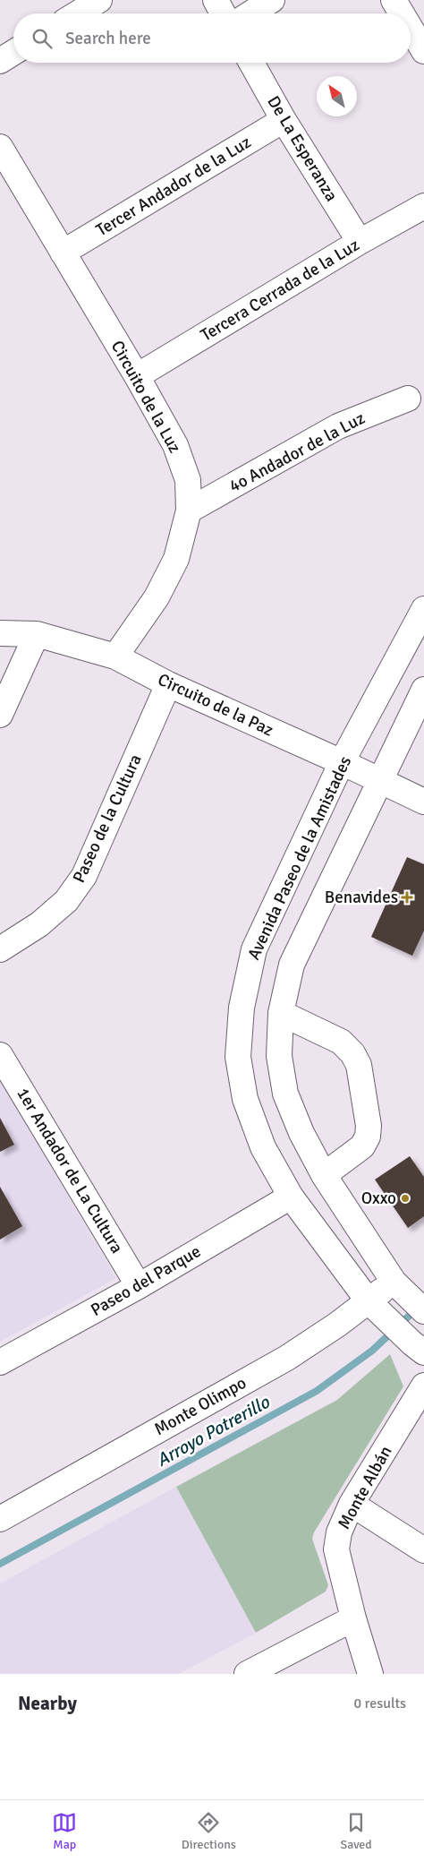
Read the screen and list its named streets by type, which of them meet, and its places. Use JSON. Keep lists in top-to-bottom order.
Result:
{
  "streets": {
    "street": [
      "De La Esperanza",
      "Tercer Andador de la Luz",
      "Tercera Cerrada de la Luz",
      "Circuito de la Luz",
      "4o Andador de la Luz",
      "Circuito de la Paz",
      "Paseo de la Cultura",
      "Avenida Paseo de la Amistades",
      "1er Andador de La Cultura",
      "Paseo del Parque",
      "Monte Olimpo",
      "Monte Albán"
    ]
  },
  "crossings": [
    ["De La Esperanza", "Tercer Andador de la Luz"],
    ["De La Esperanza", "Tercera Cerrada de la Luz"],
    ["Tercer Andador de la Luz", "Circuito de la Luz"],
    ["Tercera Cerrada de la Luz", "Circuito de la Luz"],
    ["Circuito de la Luz", "4o Andador de la Luz"],
    ["Circuito de la Luz", "Circuito de la Paz"],
    ["Circuito de la Paz", "Paseo de la Cultura"],
    ["Circuito de la Paz", "Avenida Paseo de la Amistades"],
    ["Avenida Paseo de la Amistades", "Paseo del Parque"],
    ["Avenida Paseo de la Amistades", "Monte Olimpo"],
    ["1er Andador de La Cultura", "Paseo del Parque"]
  ],
  "water": ["Arroyo Potrerillo"],
  "places": {
    "health": ["Benavides"],
    "other": ["Oxxo"]
  },
  "north": "top left",
  "page": {
    "search": "Search here",
    "heading": ["Nearby", "0 results"],
    "nav": ["Map", "Directions", "Saved"]
  }
}
